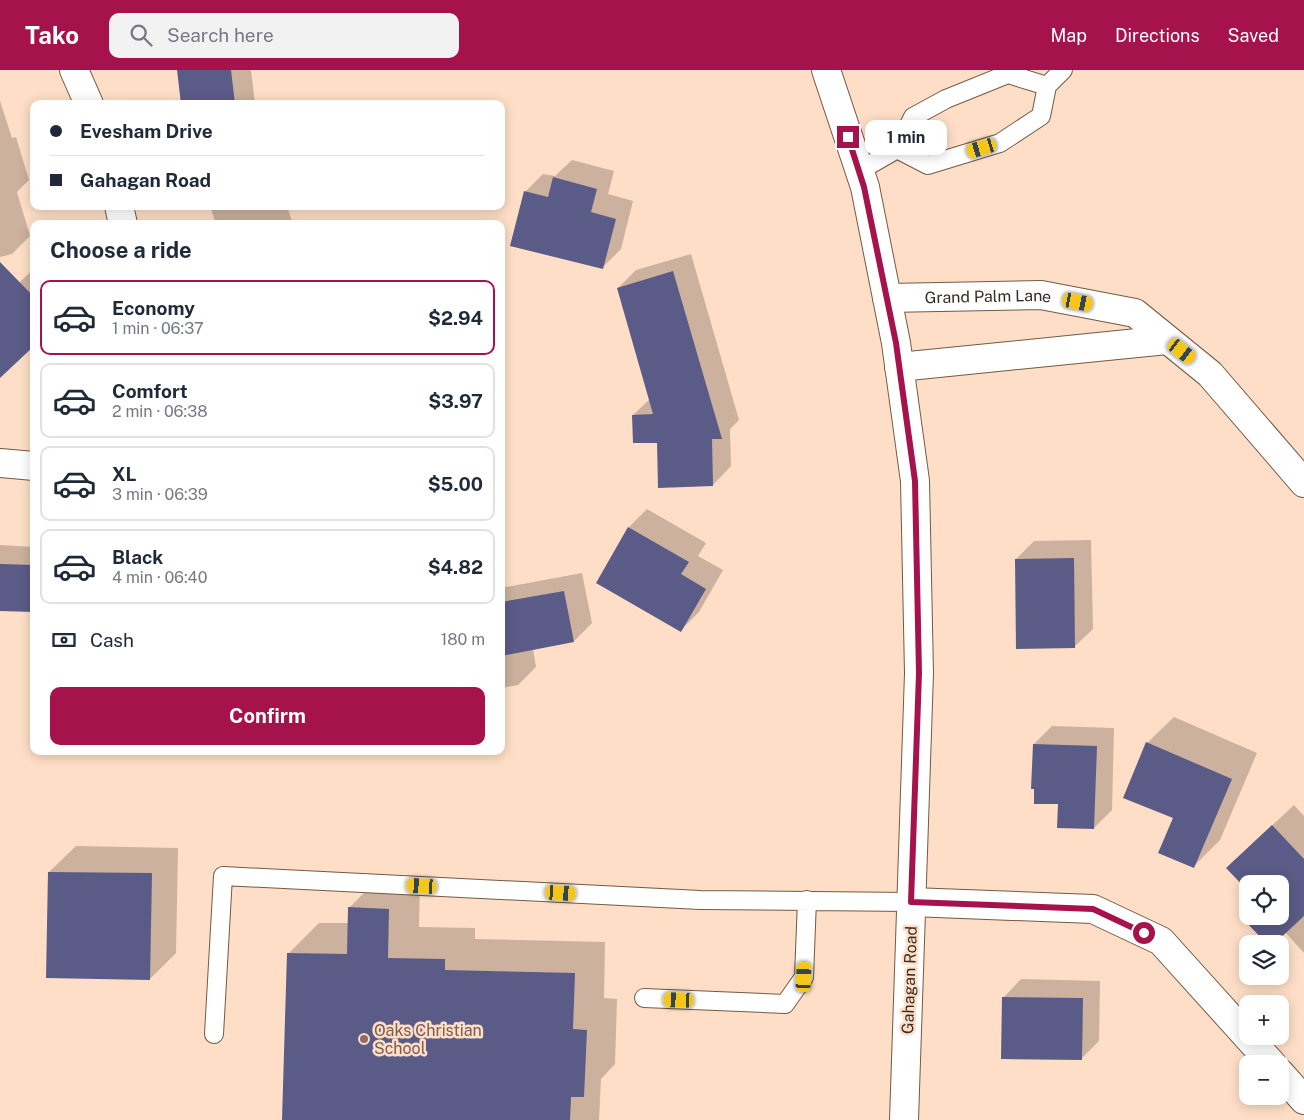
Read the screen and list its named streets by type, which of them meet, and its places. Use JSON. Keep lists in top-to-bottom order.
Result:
{
  "streets": {
    "street": ["Grand Palm Lane", "Gahagan Road"]
  },
  "crossings": [
    ["Grand Palm Lane", "Gahagan Road"]
  ],
  "places": ["Oaks Christian School"],
  "page": {
    "header": "Tako",
    "search": "Search here",
    "nav": ["Map", "Directions", "Saved"],
    "banner": ["Evesham Drive", "Gahagan Road"],
    "bubble": "1 min",
    "heading": "Choose a ride",
    "list": [
      {
        "name": "Economy",
        "note": "1 min · 06:37",
        "value": "$2.94"
      },
      {
        "name": "Comfort",
        "note": "2 min · 06:38",
        "value": "$3.97"
      },
      {
        "name": "XL",
        "note": "3 min · 06:39",
        "value": "$5.00"
      },
      {
        "name": "Black",
        "note": "4 min · 06:40",
        "value": "$4.82"
      }
    ],
    "pay": ["Cash", "180 m"],
    "buttons": "Confirm",
    "map_buttons": ["+", "−"]
  }
}
